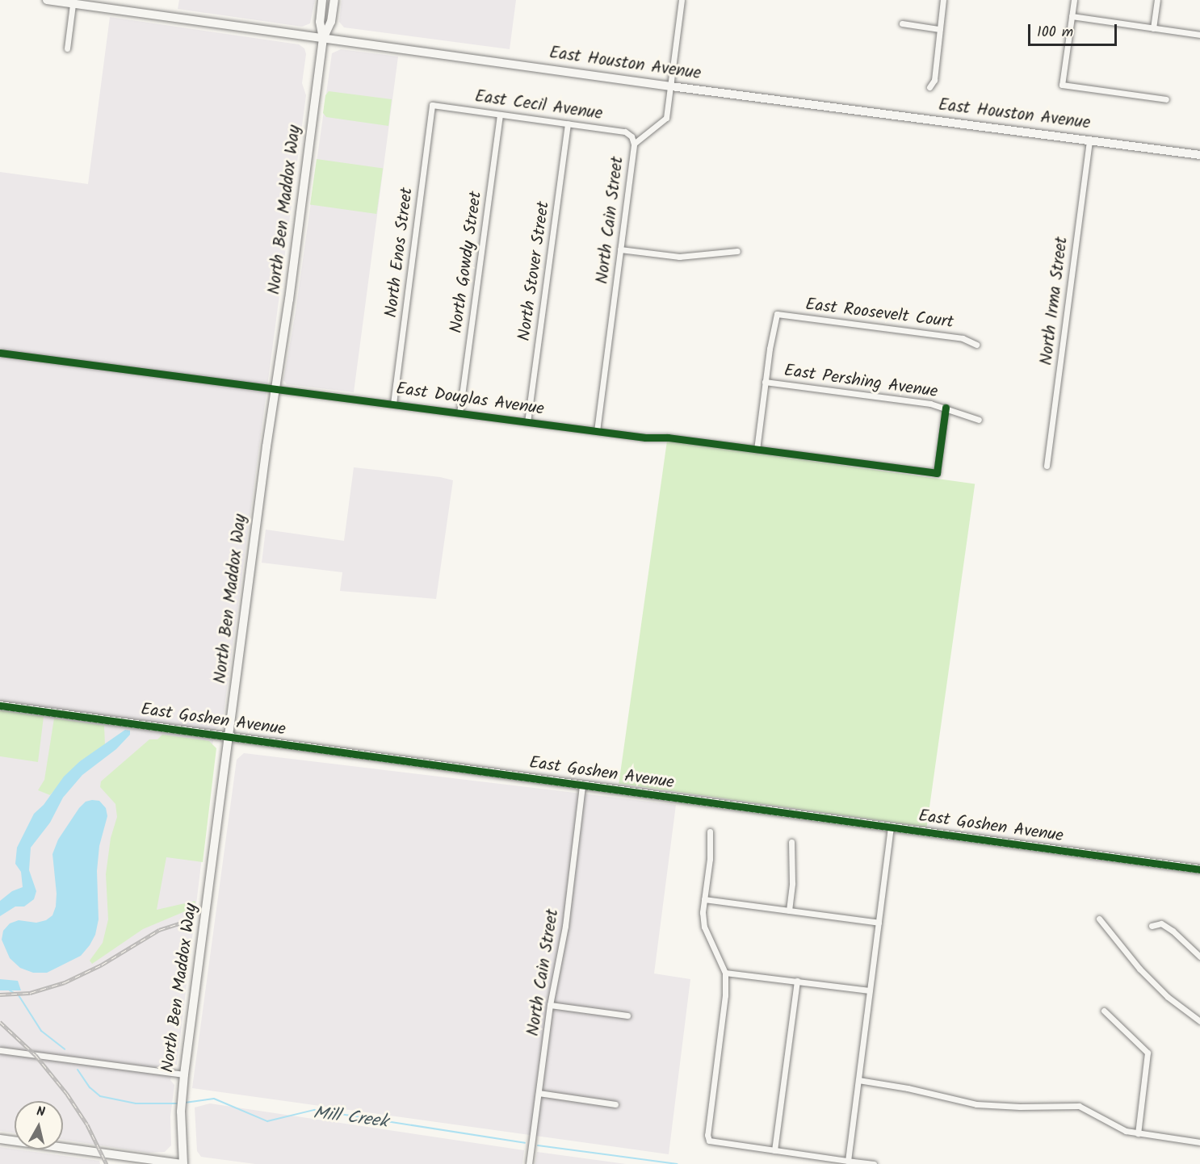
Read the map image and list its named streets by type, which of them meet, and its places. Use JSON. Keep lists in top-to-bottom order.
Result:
{
  "streets": {
    "main road": ["East Houston Avenue", "North Ben Maddox Way", "East Goshen Avenue"],
    "street": [
      "East Cecil Avenue",
      "North Cain Street",
      "North Enos Street",
      "North Gowdy Street",
      "North Stover Street",
      "North Irma Street",
      "East Roosevelt Court",
      "East Pershing Avenue",
      "East Douglas Avenue"
    ]
  },
  "crossings": [
    ["East Houston Avenue", "North Ben Maddox Way"],
    ["East Houston Avenue", "North Cain Street"],
    ["East Houston Avenue", "North Irma Street"],
    ["East Cecil Avenue", "North Cain Street"],
    ["East Cecil Avenue", "North Enos Street"],
    ["East Cecil Avenue", "North Gowdy Street"],
    ["East Cecil Avenue", "North Stover Street"],
    ["North Ben Maddox Way", "East Douglas Avenue"],
    ["North Ben Maddox Way", "East Goshen Avenue"],
    ["North Cain Street", "East Douglas Avenue"],
    ["North Cain Street", "East Goshen Avenue"],
    ["North Enos Street", "East Douglas Avenue"],
    ["North Gowdy Street", "East Douglas Avenue"],
    ["North Stover Street", "East Douglas Avenue"],
    ["East Roosevelt Court", "East Pershing Avenue"],
    ["East Pershing Avenue", "East Douglas Avenue"]
  ],
  "water": ["Mill Creek"],
  "scale_bar": "100 m",
  "north": "top"
}
